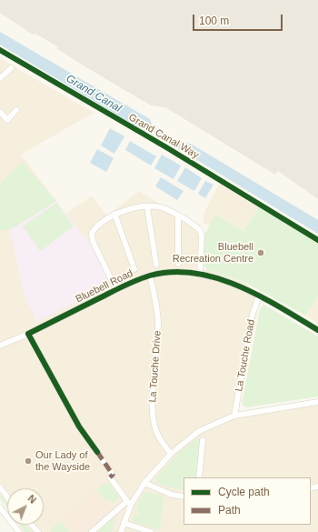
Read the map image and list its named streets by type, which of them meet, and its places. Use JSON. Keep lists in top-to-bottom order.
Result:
{
  "streets": {
    "street": ["Bluebell Road", "La Touche Road", "La Touche Drive"],
    "cycle path": ["Grand Canal Way"]
  },
  "crossings": [
    ["Bluebell Road", "La Touche Road"],
    ["Bluebell Road", "La Touche Drive"]
  ],
  "water": ["Grand Canal"],
  "places": ["Bluebell Recreation Centre", "Our Lady of the Wayside"],
  "legend": ["Cycle path", "Path"],
  "scale_bar": "100 m",
  "north": "top right"
}
